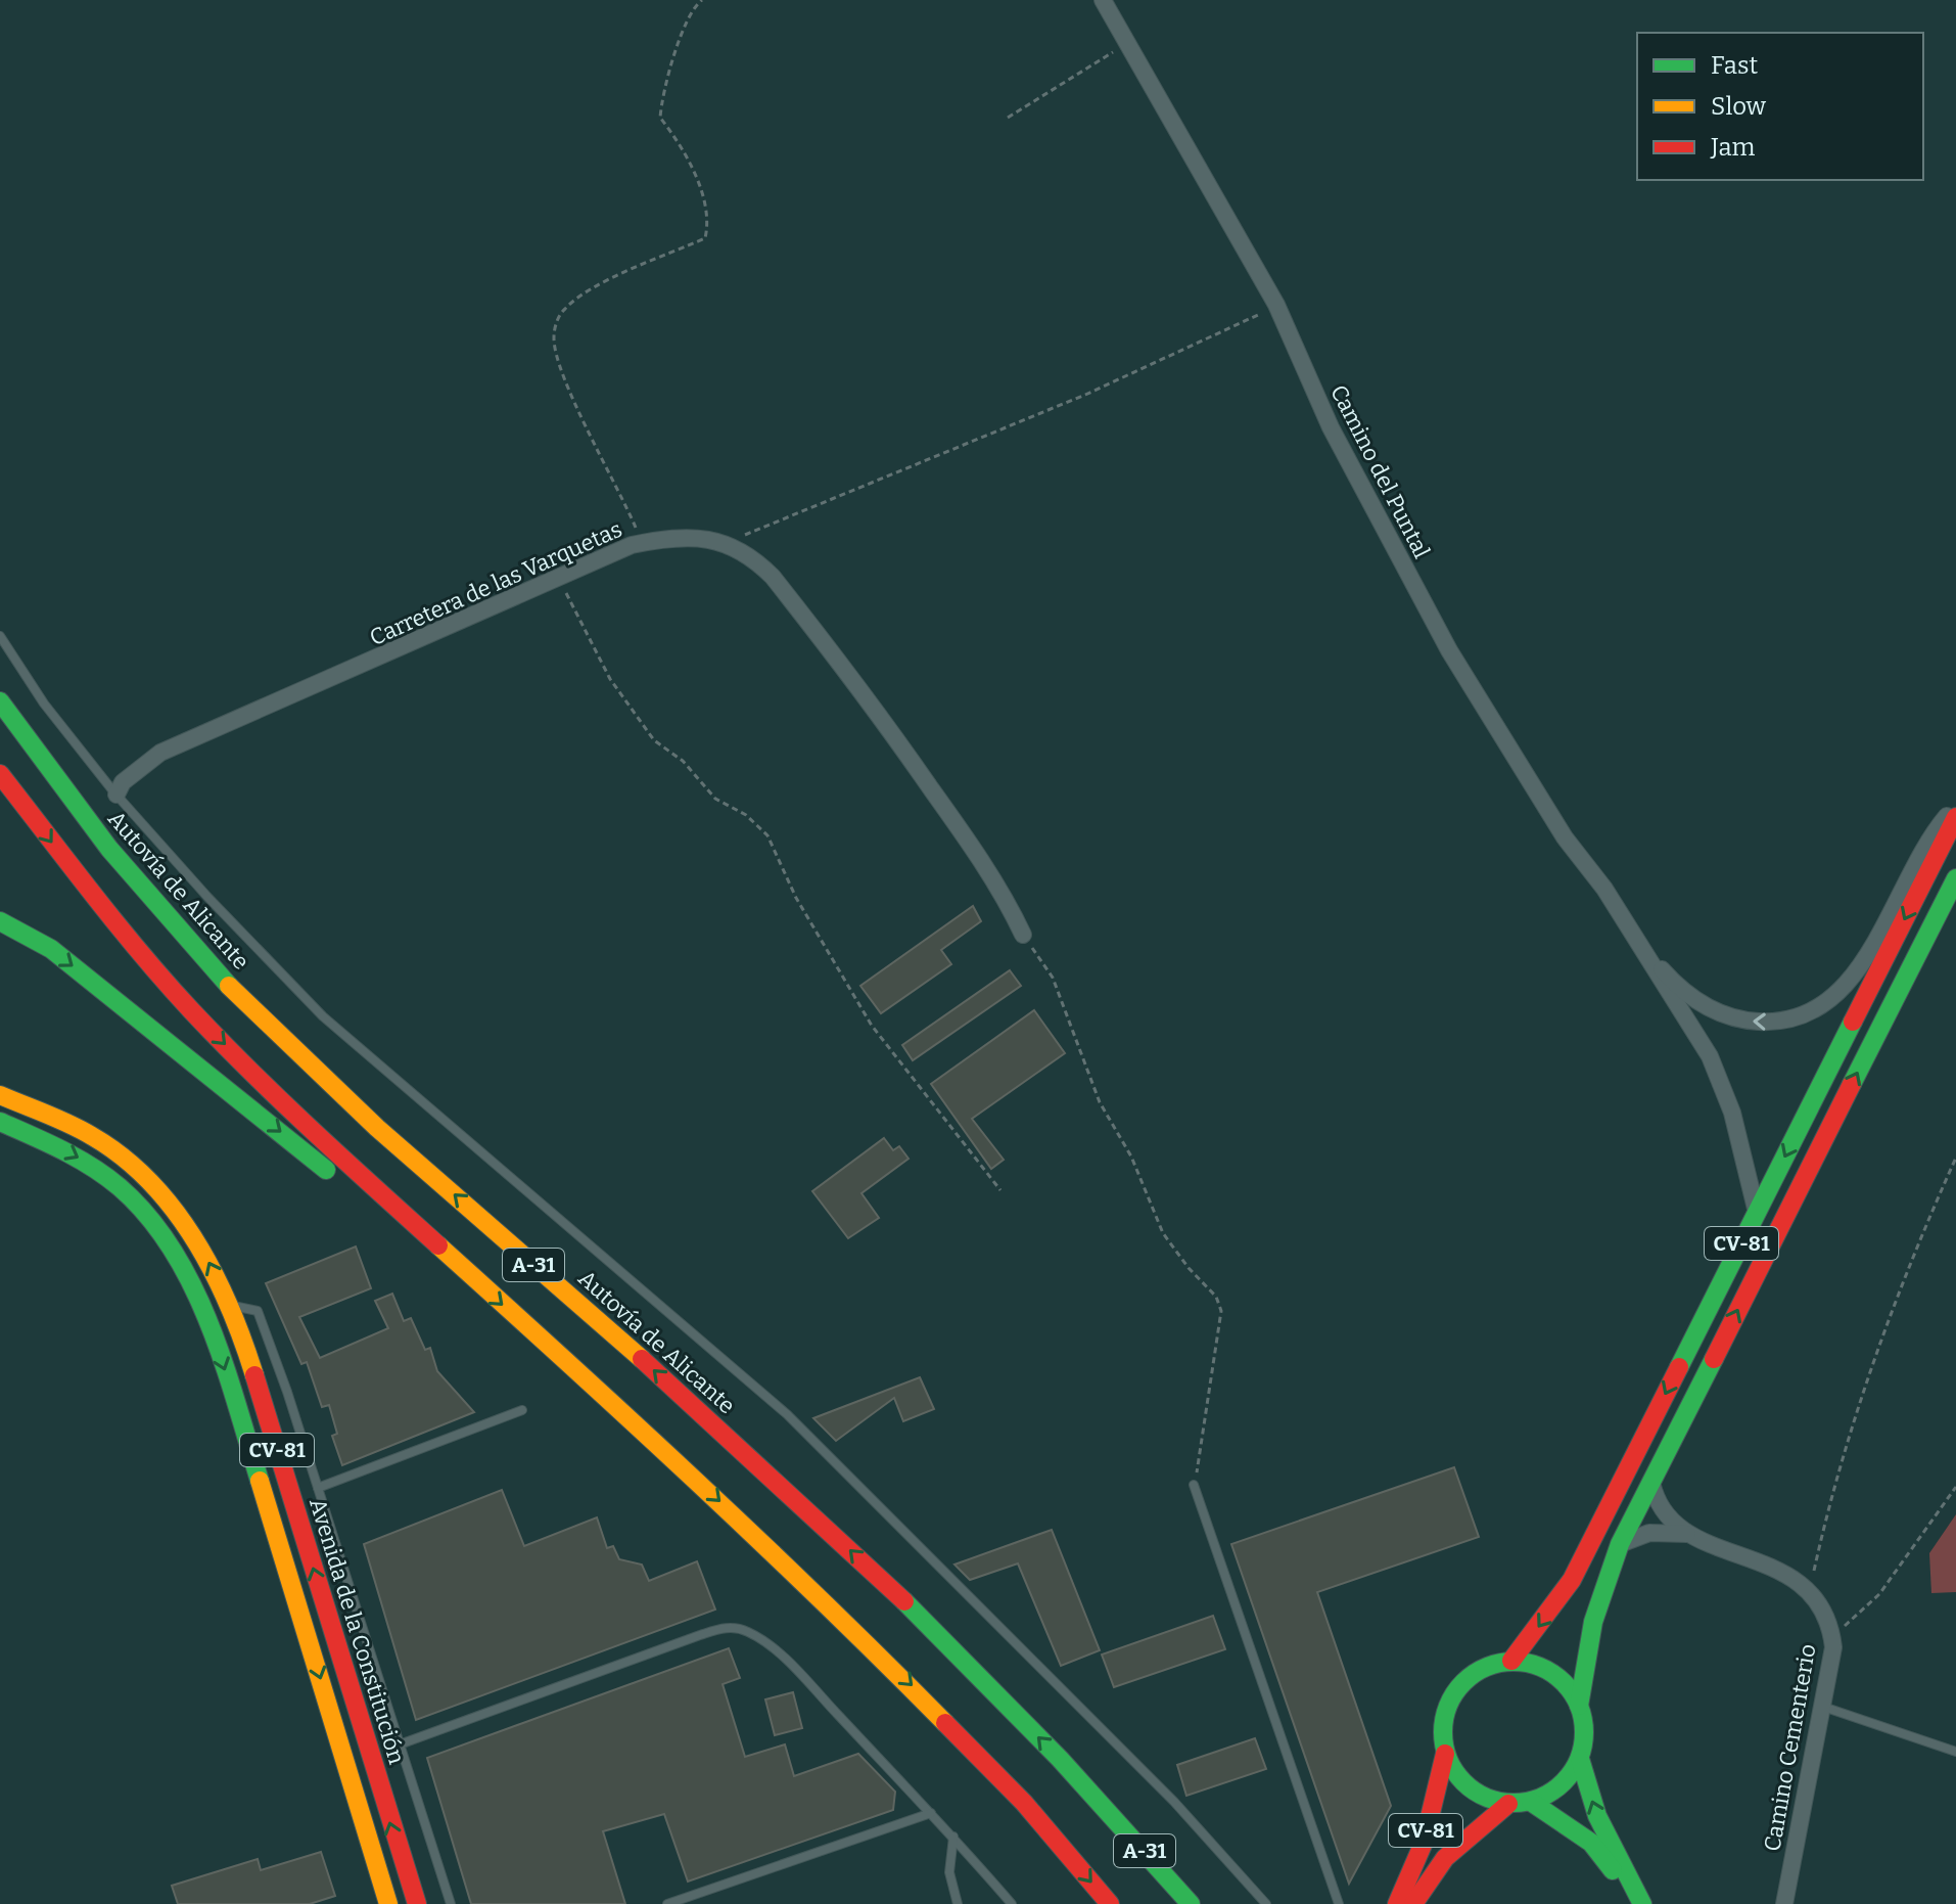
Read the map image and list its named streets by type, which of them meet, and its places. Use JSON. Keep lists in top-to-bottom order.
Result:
{
  "streets": {
    "main road": [
      "Autovía de Alicante",
      "CV-81",
      "A-31",
      "Avenida de la Constitución"
    ],
    "street": ["Camino del Puntal", "Carretera de las Varquetas", "Camino Cementerio"]
  },
  "crossings": [
    ["Camino del Puntal", "CV-81"],
    ["CV-81", "Camino Cementerio"]
  ],
  "legend": ["Fast", "Slow", "Jam"]
}
